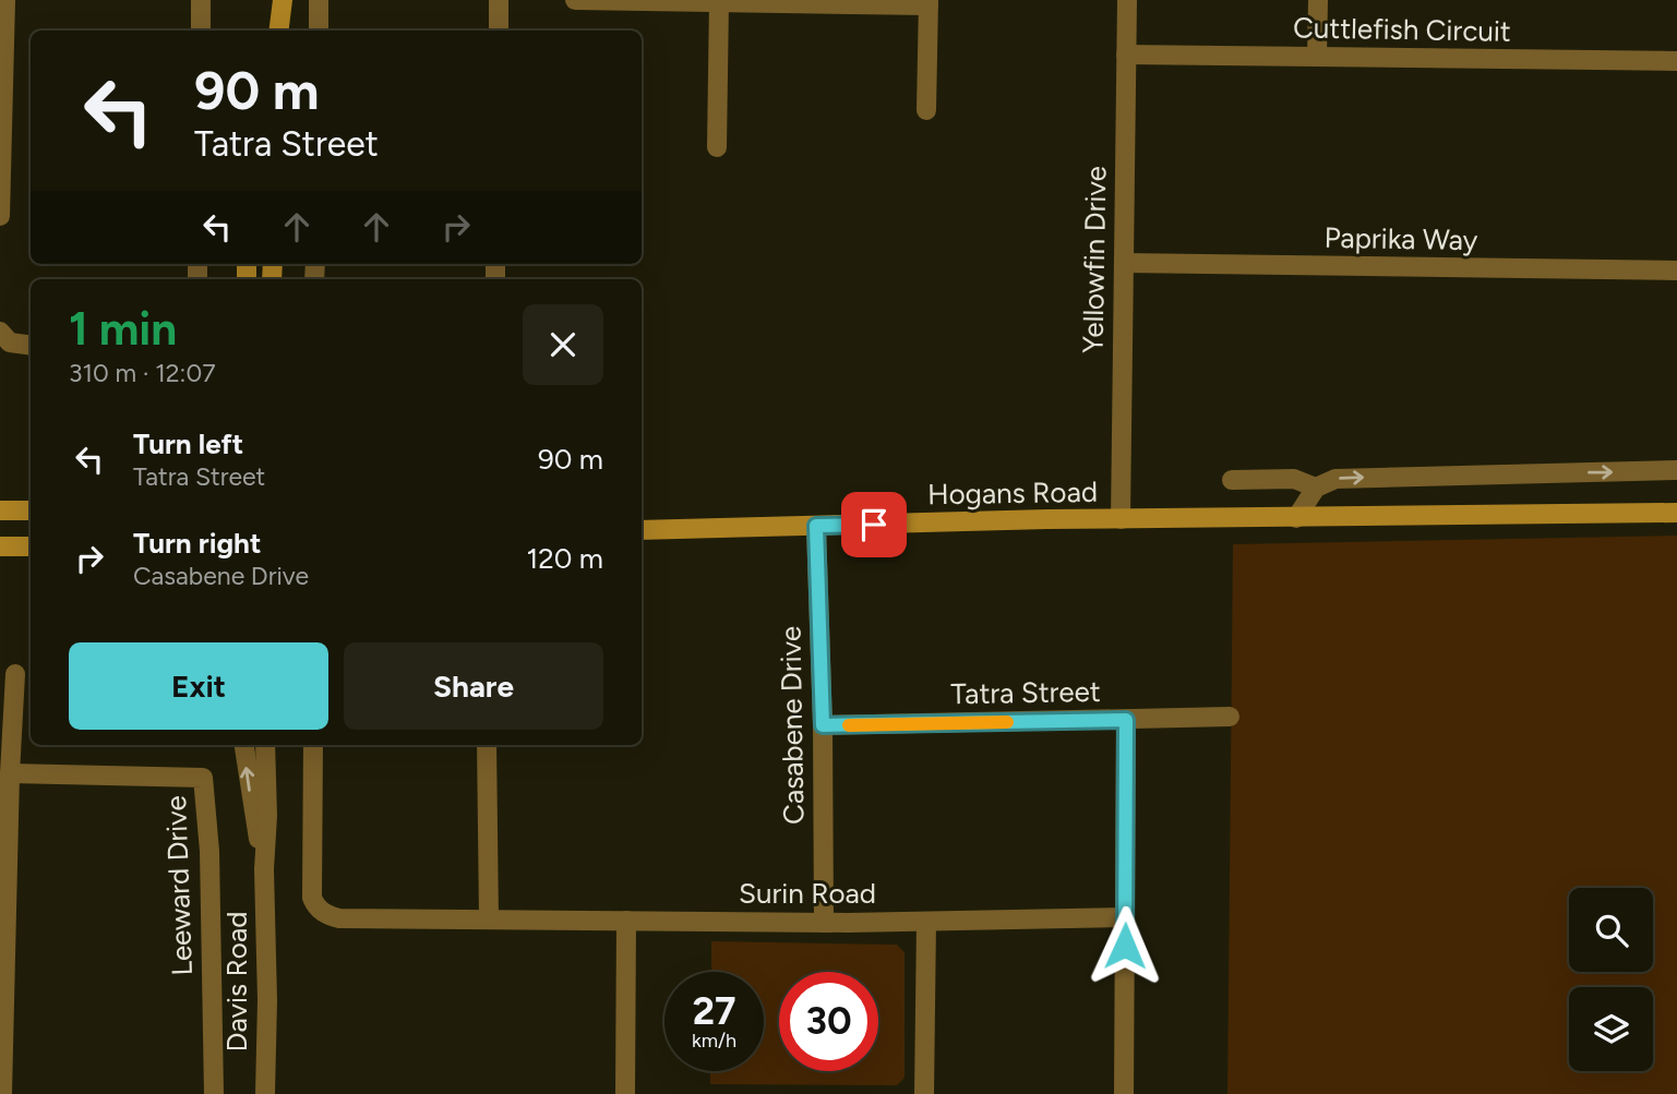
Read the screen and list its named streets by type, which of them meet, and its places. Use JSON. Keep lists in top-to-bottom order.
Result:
{
  "streets": {
    "street": [
      "Cuttlefish Circuit",
      "Paprika Way",
      "Yellowfin Drive",
      "Hogans Road",
      "Tatra Street",
      "Casabene Drive",
      "Leeward Drive",
      "Surin Road",
      "Davis Road"
    ]
  },
  "crossings": [
    ["Cuttlefish Circuit", "Yellowfin Drive"],
    ["Paprika Way", "Yellowfin Drive"],
    ["Yellowfin Drive", "Hogans Road"],
    ["Hogans Road", "Casabene Drive"],
    ["Tatra Street", "Casabene Drive"],
    ["Casabene Drive", "Surin Road"]
  ],
  "page": {
    "turn": ["90 m", "Tatra Street"],
    "heading": ["1 min", "310 m · 12:07"],
    "list": [
      {
        "name": "Turn left",
        "note": "Tatra Street",
        "value": "90 m"
      },
      {
        "name": "Turn right",
        "note": "Casabene Drive",
        "value": "120 m"
      }
    ],
    "buttons": ["Exit", "Share"],
    "speed": "27 km/h",
    "limit": "30"
  }
}
